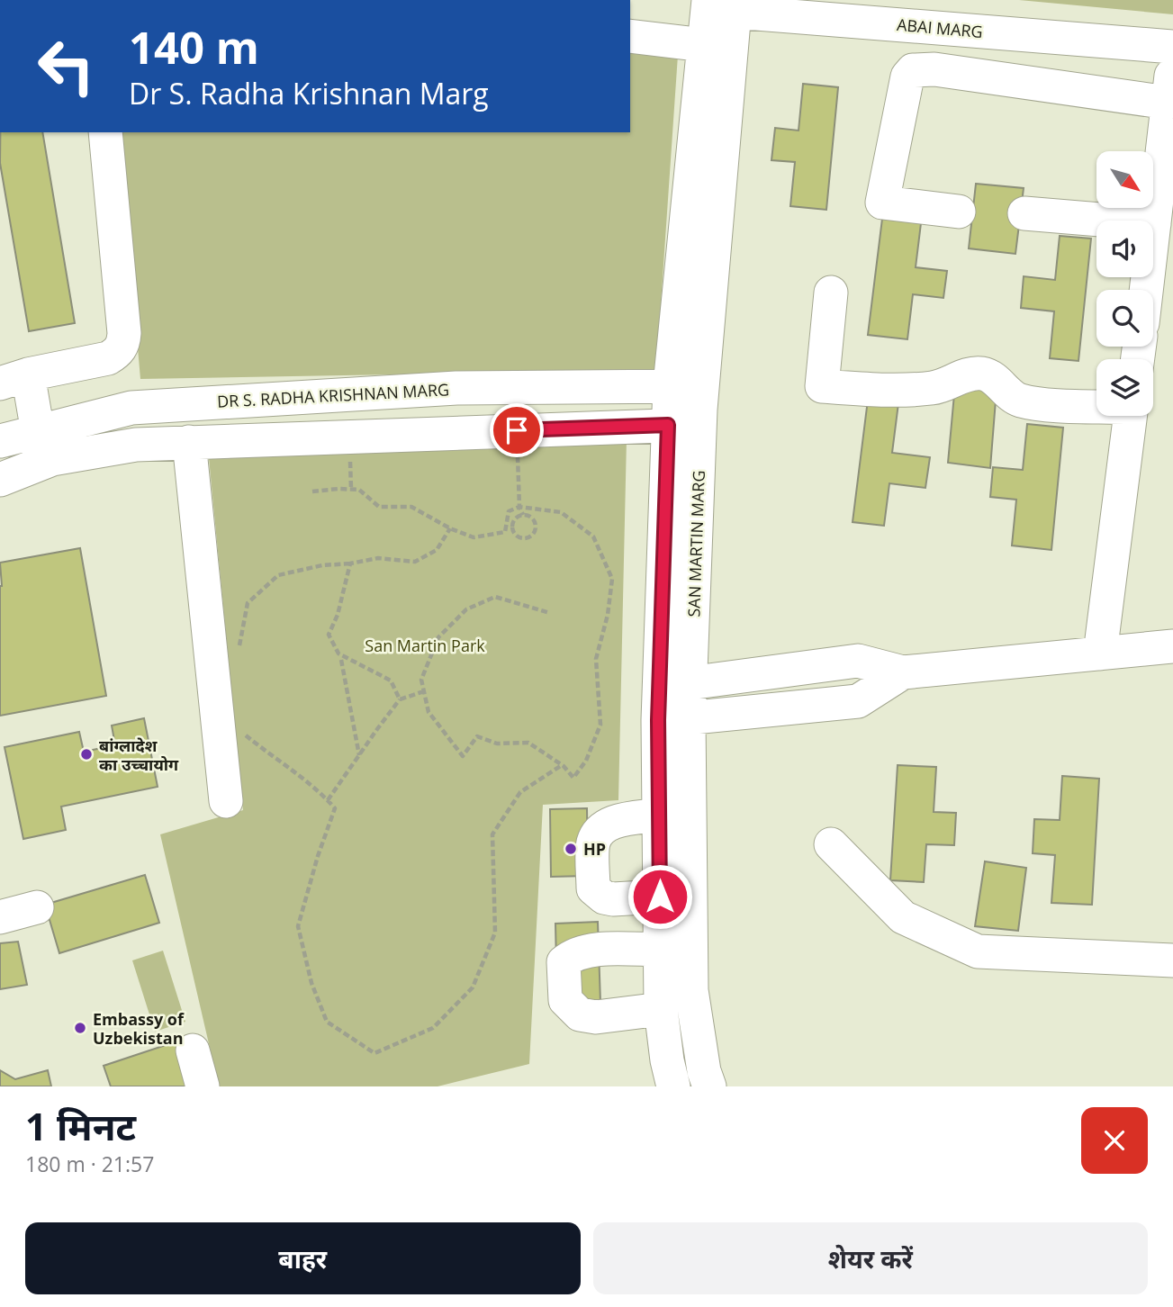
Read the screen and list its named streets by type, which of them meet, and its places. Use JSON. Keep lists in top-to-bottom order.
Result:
{
  "streets": {
    "street": ["ABAI MARG", "DR S. RADHA KRISHNAN MARG", "SAN MARTIN MARG"]
  },
  "crossings": [
    ["ABAI MARG", "SAN MARTIN MARG"],
    ["DR S. RADHA KRISHNAN MARG", "SAN MARTIN MARG"]
  ],
  "parks": ["San Martin Park"],
  "places": ["बांग्लादेश का उच्चायोग", "HP", "Embassy of Uzbekistan"],
  "north": "bottom right",
  "page": {
    "turn": ["140 m", "Dr S. Radha Krishnan Marg"],
    "heading": ["1 मिनट", "180 m · 21:57"],
    "buttons": ["बाहर", "शेयर करें"]
  }
}
